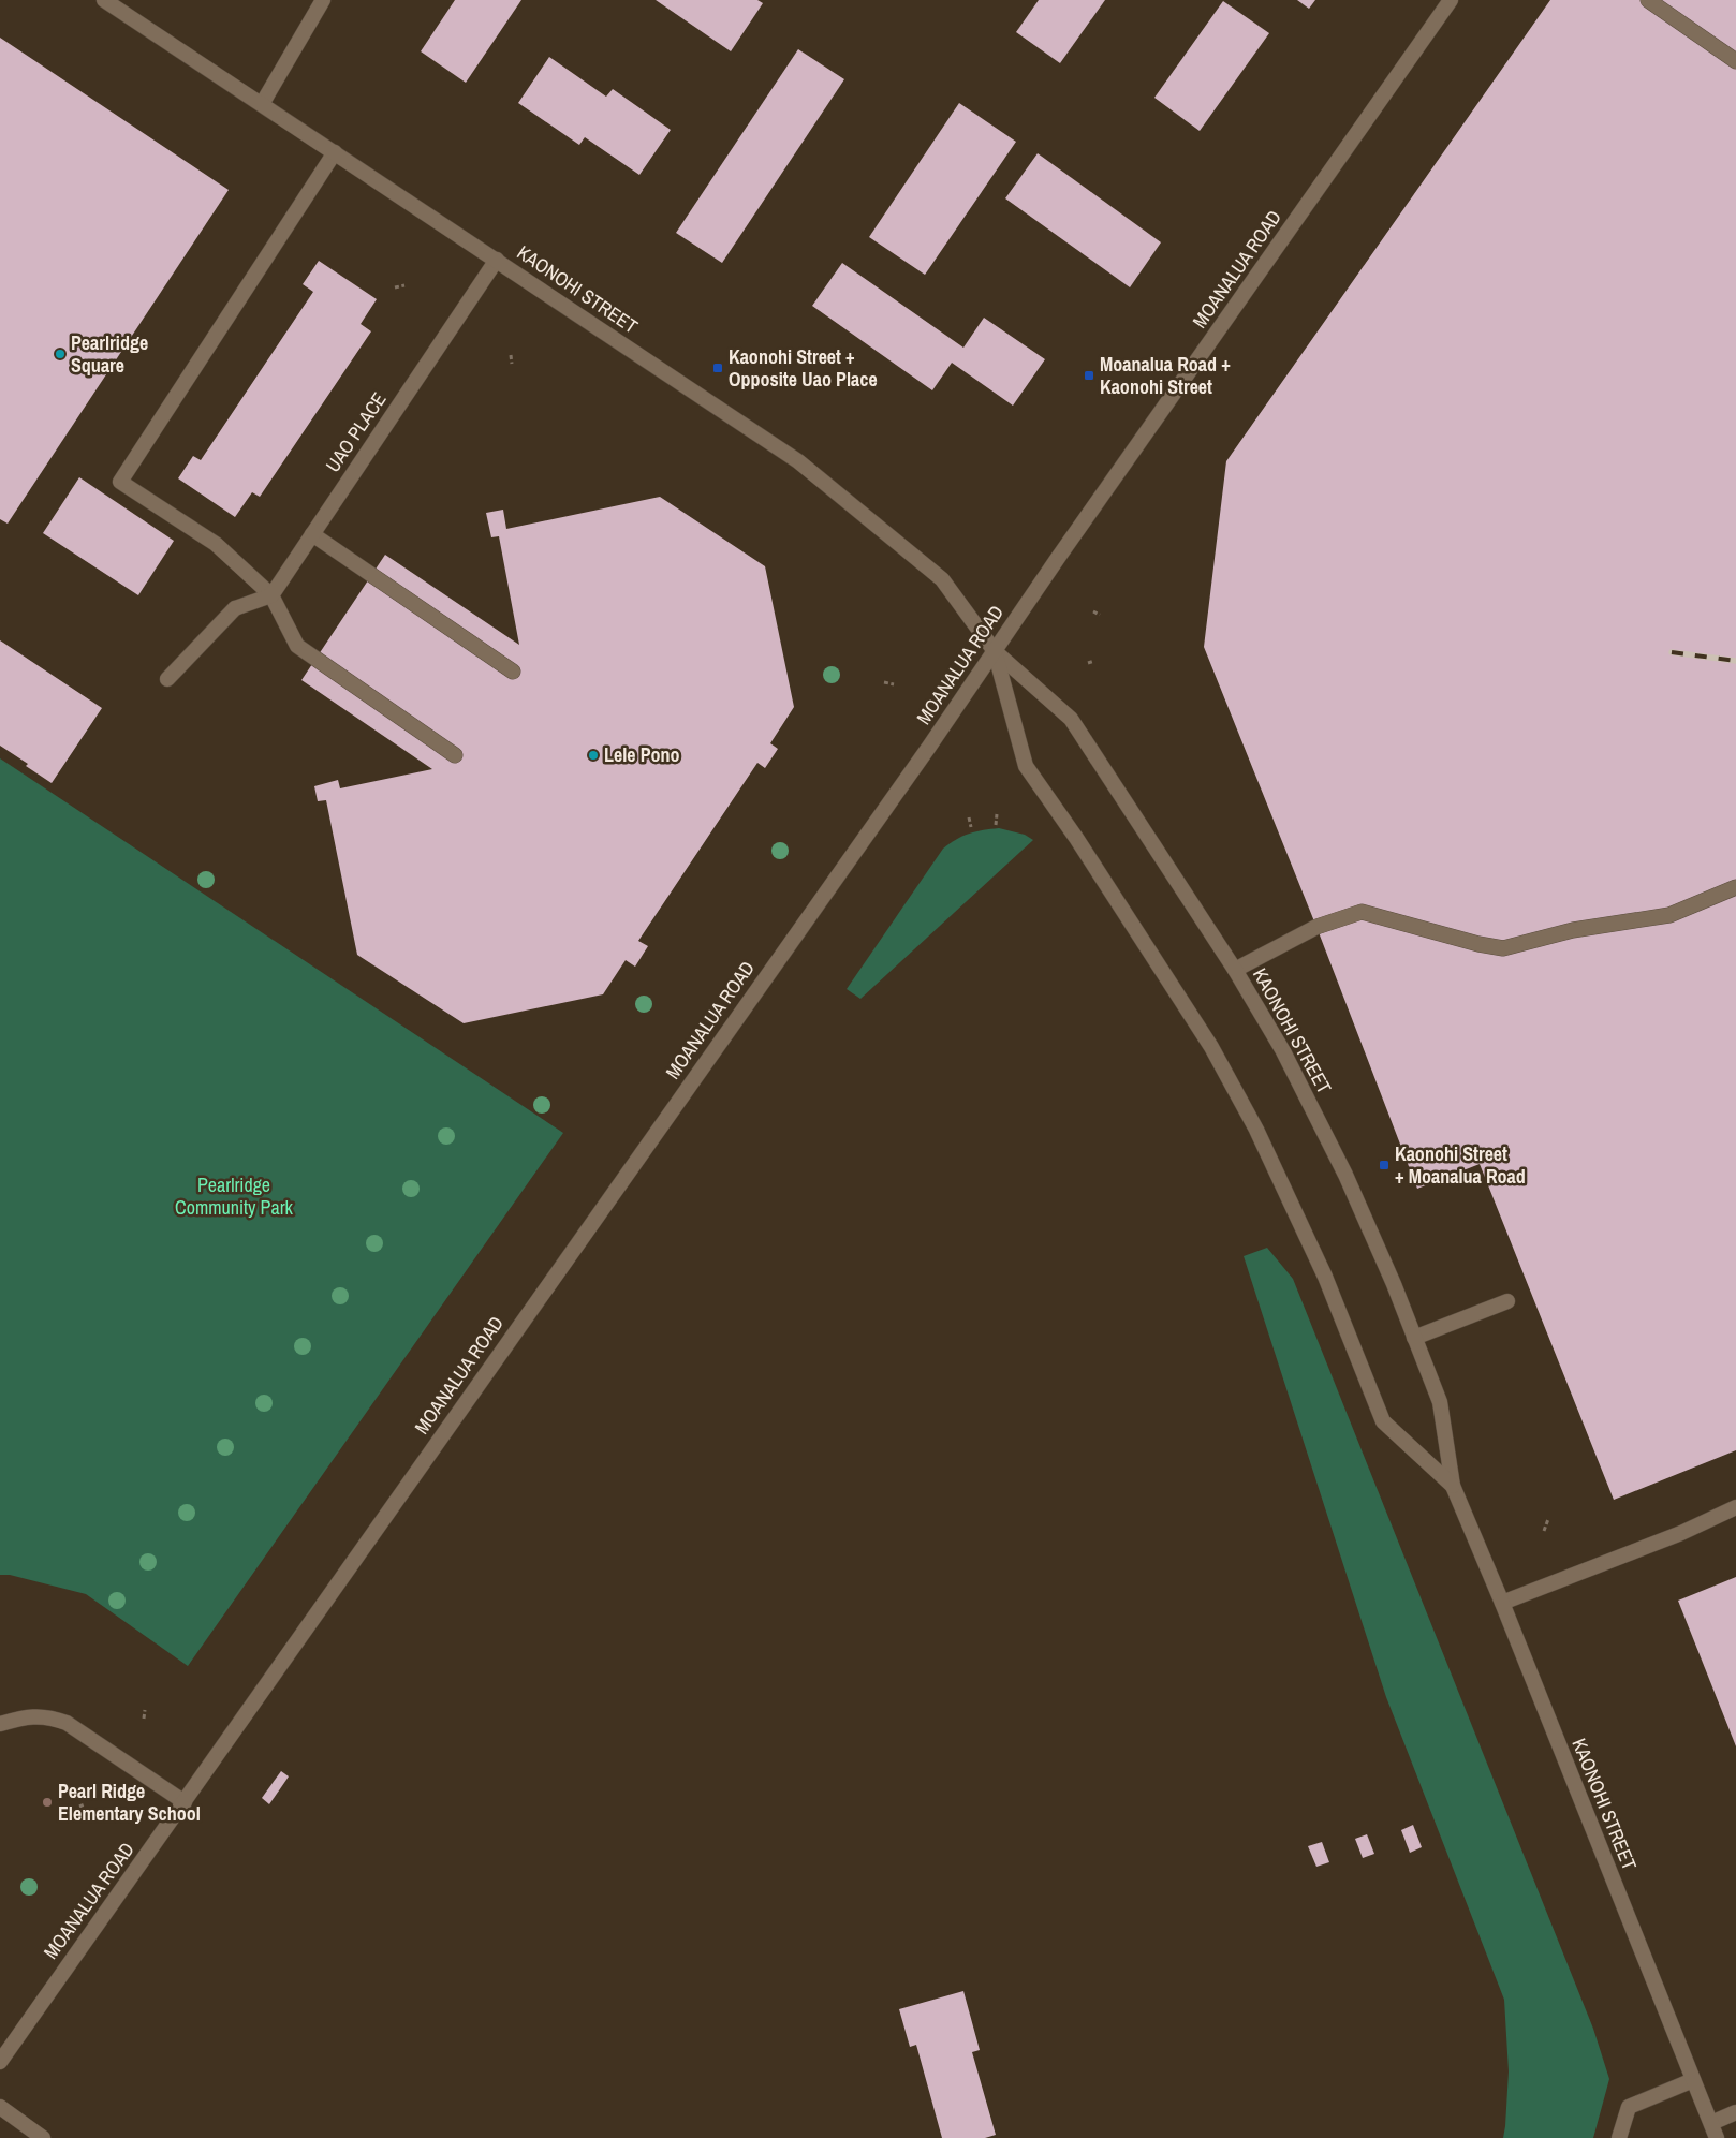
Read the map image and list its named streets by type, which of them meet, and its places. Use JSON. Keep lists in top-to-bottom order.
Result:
{
  "streets": {
    "street": ["MOANALUA ROAD", "KAONOHI STREET", "UAO PLACE"]
  },
  "crossings": [
    ["MOANALUA ROAD", "KAONOHI STREET"],
    ["KAONOHI STREET", "UAO PLACE"]
  ],
  "parks": ["Pearlridge Community Park"],
  "places": {
    "other": ["Pearlridge Square", "Lele Pono", "Pearl Ridge Elementary School"],
    "transit": ["Kaonohi Street + Opposite Uao Place", "Moanalua Road + Kaonohi Street", "Kaonohi Street + Moanalua Road"]
  }
}
